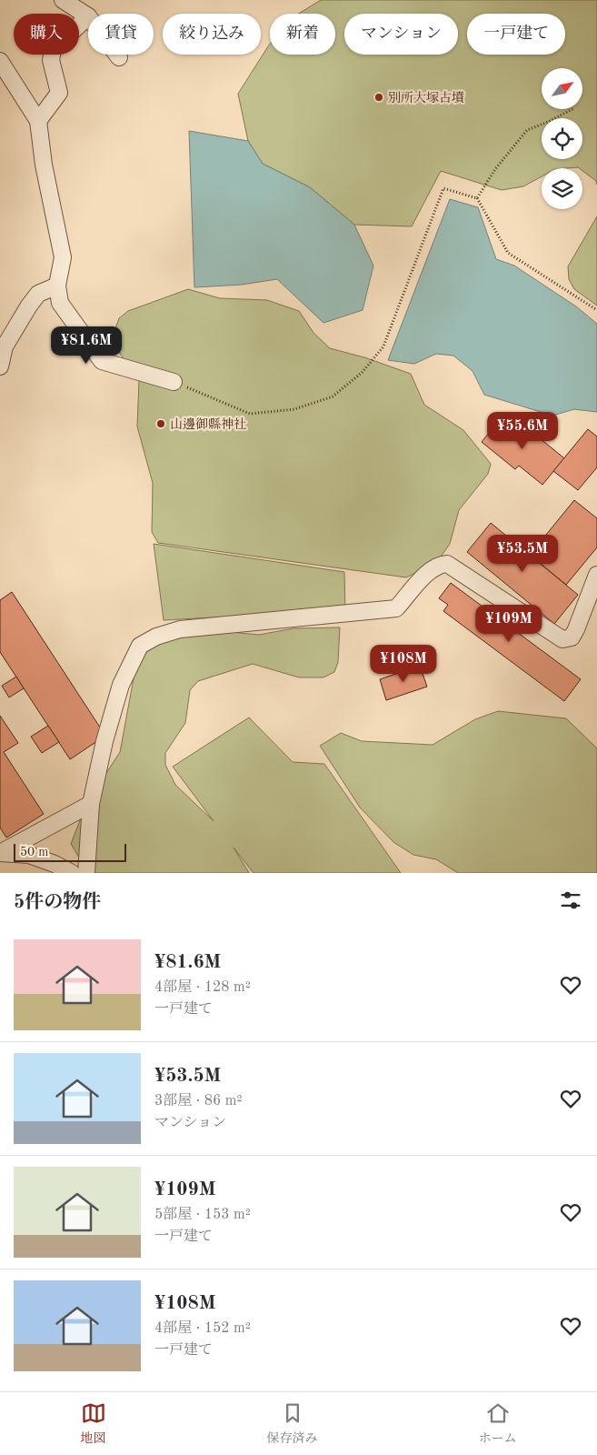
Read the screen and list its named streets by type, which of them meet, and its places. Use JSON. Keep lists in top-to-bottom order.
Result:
{
  "places": ["別所大塚古墳", "山邊御縣神社"],
  "scale_bar": "50 m",
  "north": "top right",
  "page": {
    "chip": [
      "購入",
      "賃貸",
      "絞り込み",
      "新着",
      "マンション",
      "一戸建て"
    ],
    "price": [
      "¥81.6M",
      "¥55.6M",
      "¥53.5M",
      "¥109M",
      "¥108M"
    ],
    "scale": "50 m",
    "heading": "5件の物件",
    "list": [
      {
        "name": "¥81.6M",
        "note": "4部屋 · 128 m² · 一戸建て"
      },
      {
        "name": "¥53.5M",
        "note": "3部屋 · 86 m² · マンション"
      },
      {
        "name": "¥109M",
        "note": "5部屋 · 153 m² · 一戸建て"
      },
      {
        "name": "¥108M",
        "note": "4部屋 · 152 m² · 一戸建て"
      }
    ],
    "tabs": ["地図", "保存済み", "ホーム"]
  }
}
